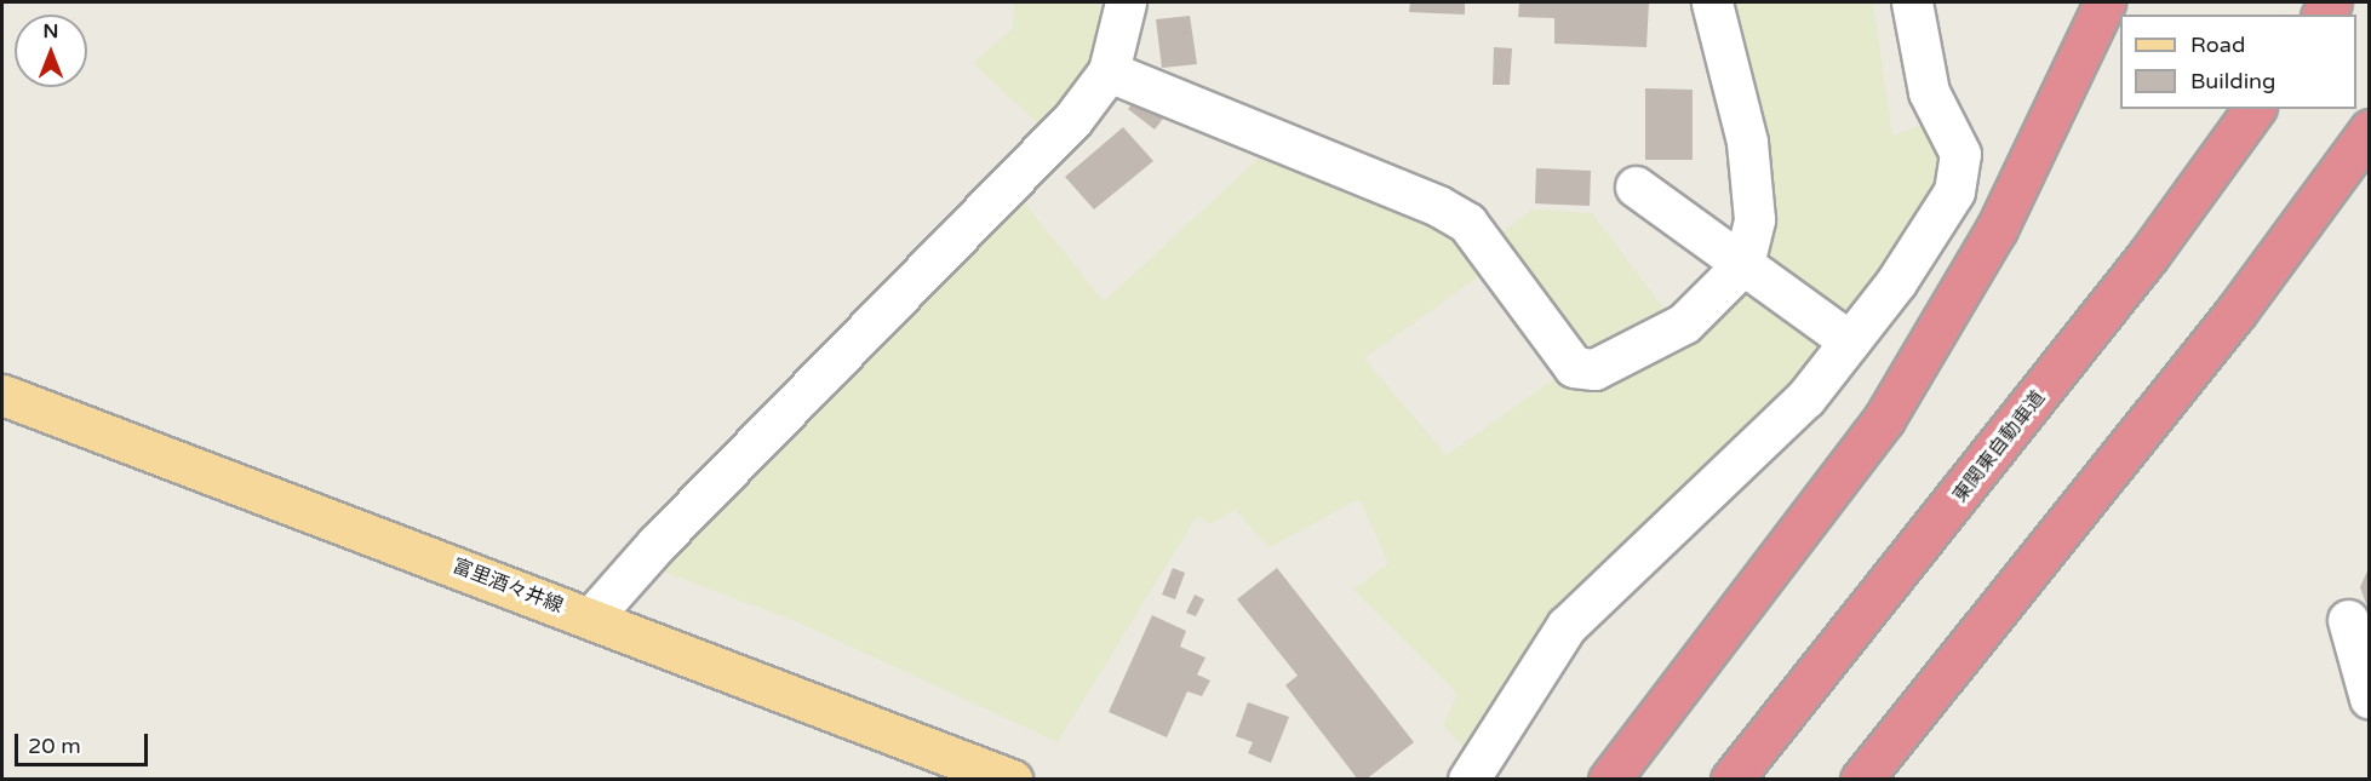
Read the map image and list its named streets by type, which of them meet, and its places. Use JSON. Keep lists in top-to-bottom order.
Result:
{
  "streets": {
    "highway": ["東関東自動車道"],
    "main road": ["富里酒々井線"]
  },
  "legend": ["Road", "Building"],
  "scale_bar": "20 m",
  "north": "top"
}
